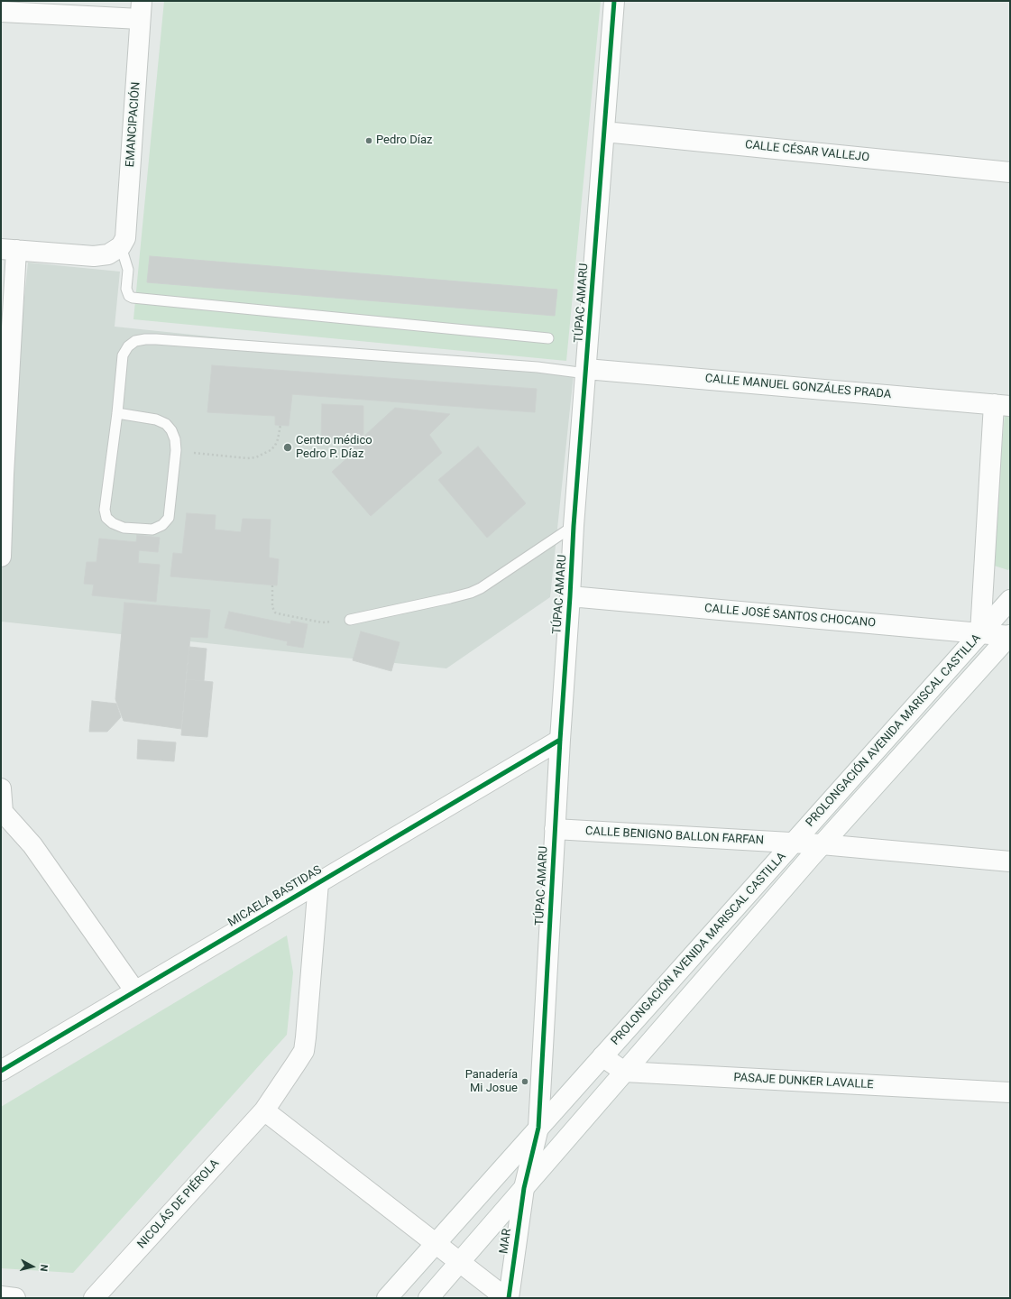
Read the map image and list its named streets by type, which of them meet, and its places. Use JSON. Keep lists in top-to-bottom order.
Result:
{
  "streets": {
    "street": [
      "EMANCIPACIÓN",
      "CALLE CÉSAR VALLEJO",
      "TÚPAC AMARU",
      "CALLE MANUEL GONZÁLES PRADA",
      "CALLE JOSÉ SANTOS CHOCANO",
      "PROLONGACIÓN AVENIDA MARISCAL CASTILLA",
      "CALLE BENIGNO BALLON FARFAN",
      "MICAELA BASTIDAS",
      "PASAJE DUNKER LAVALLE",
      "NICOLÁS DE PIÉROLA",
      "MAR"
    ]
  },
  "crossings": [
    ["CALLE CÉSAR VALLEJO", "TÚPAC AMARU"],
    ["TÚPAC AMARU", "CALLE MANUEL GONZÁLES PRADA"],
    ["TÚPAC AMARU", "CALLE JOSÉ SANTOS CHOCANO"],
    ["TÚPAC AMARU", "PROLONGACIÓN AVENIDA MARISCAL CASTILLA"],
    ["TÚPAC AMARU", "CALLE BENIGNO BALLON FARFAN"],
    ["TÚPAC AMARU", "MICAELA BASTIDAS"],
    ["TÚPAC AMARU", "MAR"],
    ["CALLE JOSÉ SANTOS CHOCANO", "PROLONGACIÓN AVENIDA MARISCAL CASTILLA"],
    ["PROLONGACIÓN AVENIDA MARISCAL CASTILLA", "CALLE BENIGNO BALLON FARFAN"],
    ["PROLONGACIÓN AVENIDA MARISCAL CASTILLA", "PASAJE DUNKER LAVALLE"],
    ["PROLONGACIÓN AVENIDA MARISCAL CASTILLA", "MAR"],
    ["MICAELA BASTIDAS", "NICOLÁS DE PIÉROLA"]
  ],
  "places": ["Pedro Díaz", "Centro médico Pedro P. Díaz", "Panadería Mi Josue"],
  "north": "right"
}
